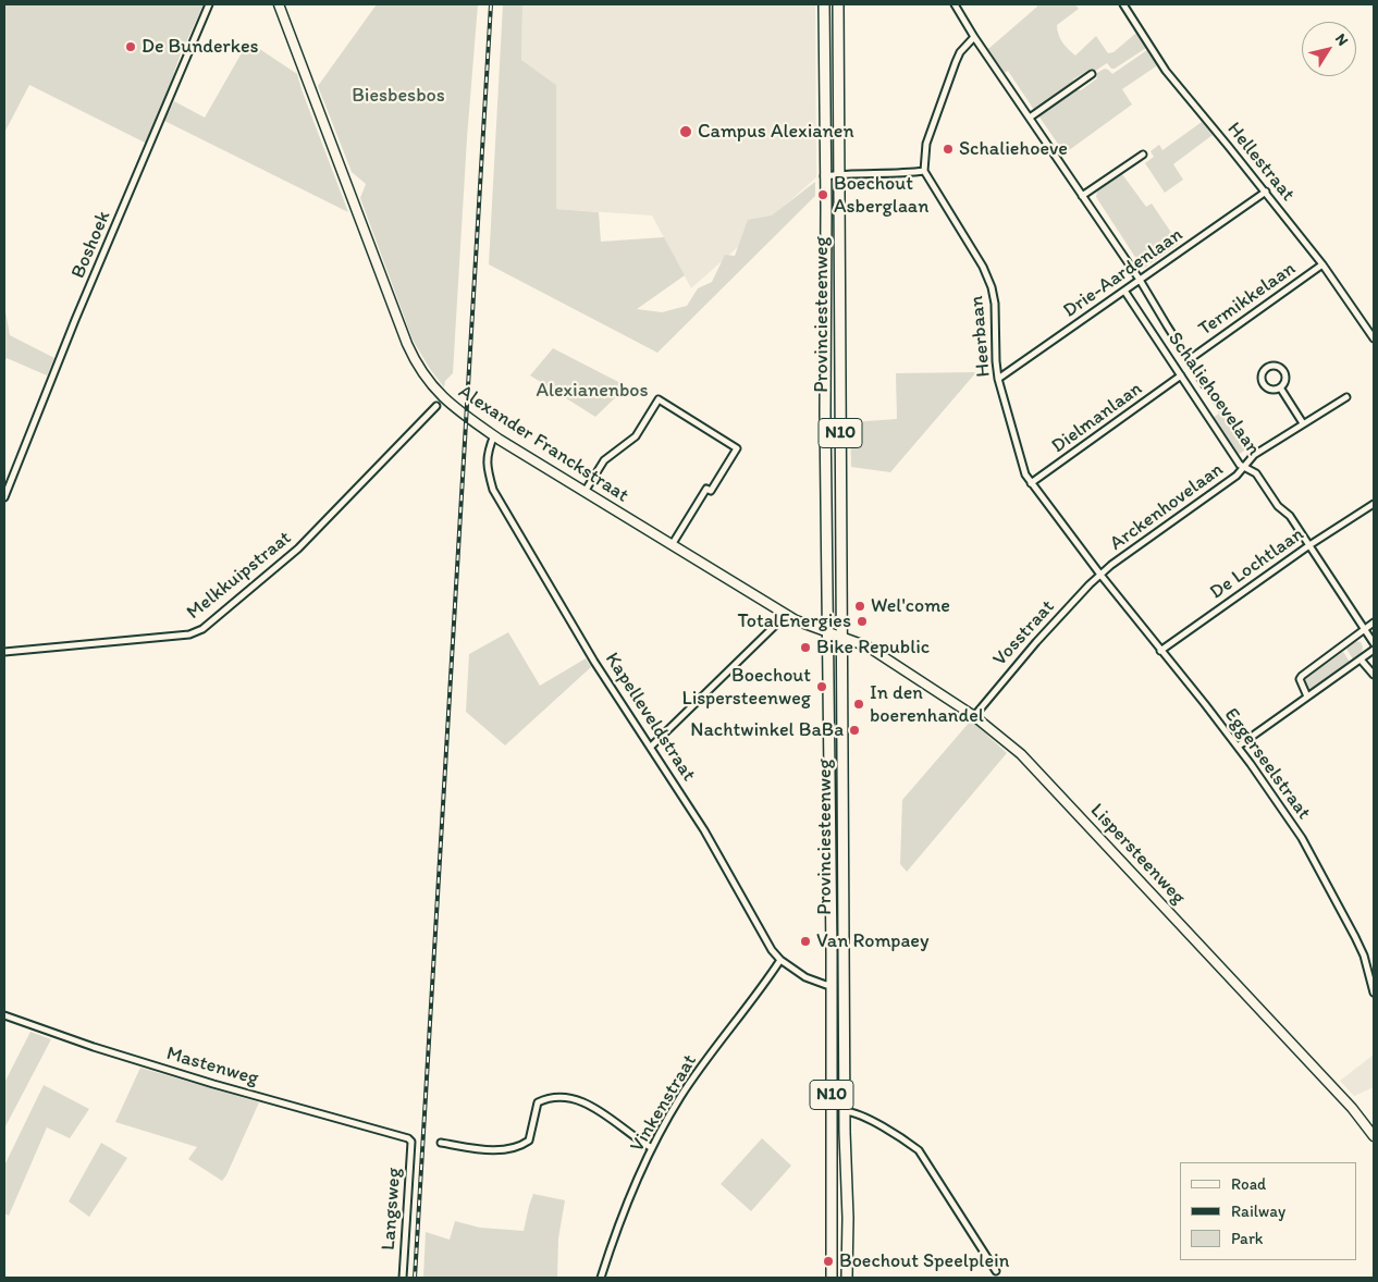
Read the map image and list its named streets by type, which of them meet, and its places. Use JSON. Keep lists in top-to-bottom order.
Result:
{
  "streets": {
    "main road": ["Provinciesteenweg", "N10"],
    "street": [
      "Hellestraat",
      "Boshoek",
      "Drie-Aardenlaan",
      "Termikkelaan",
      "Heerbaan",
      "Schaliehoevelaan",
      "Dielmanlaan",
      "Alexander Franckstraat",
      "Arckenhovelaan",
      "De Lochtlaan",
      "Melkkuipstraat",
      "Vosstraat",
      "Kapelleveldstraat",
      "Eggerseelstraat",
      "Lispersteenweg",
      "Mastenweg",
      "Vinkenstraat",
      "Langsweg"
    ]
  },
  "crossings": [
    ["Hellestraat", "Drie-Aardenlaan"],
    ["Hellestraat", "Termikkelaan"],
    ["Drie-Aardenlaan", "Heerbaan"],
    ["Drie-Aardenlaan", "Schaliehoevelaan"],
    ["Termikkelaan", "Schaliehoevelaan"],
    ["Provinciesteenweg", "Alexander Franckstraat"],
    ["Provinciesteenweg", "Kapelleveldstraat"],
    ["Provinciesteenweg", "Lispersteenweg"],
    ["Heerbaan", "Dielmanlaan"],
    ["Heerbaan", "Arckenhovelaan"],
    ["Heerbaan", "Vosstraat"],
    ["Heerbaan", "Eggerseelstraat"],
    ["Schaliehoevelaan", "Dielmanlaan"],
    ["Schaliehoevelaan", "Arckenhovelaan"],
    ["Schaliehoevelaan", "De Lochtlaan"],
    ["Alexander Franckstraat", "Kapelleveldstraat"],
    ["Alexander Franckstraat", "Lispersteenweg"],
    ["Arckenhovelaan", "Vosstraat"],
    ["Arckenhovelaan", "Eggerseelstraat"],
    ["De Lochtlaan", "Eggerseelstraat"],
    ["Vosstraat", "Eggerseelstraat"],
    ["Vosstraat", "Lispersteenweg"],
    ["Kapelleveldstraat", "Vinkenstraat"],
    ["Mastenweg", "Langsweg"]
  ],
  "parks": ["Biesbesbos", "Alexianenbos"],
  "places": [
    "De Bunderkes",
    "Campus Alexianen",
    "Schaliehoeve",
    "Boechout Asberglaan",
    "Wel'come",
    "TotalEnergies",
    "Bike Republic",
    "Boechout Lispersteenweg",
    "In den boerenhandel",
    "Nachtwinkel BaBa",
    "Van Rompaey",
    "Boechout Speelplein"
  ],
  "legend": ["Road", "Railway", "Park"],
  "north": "top right"
}
